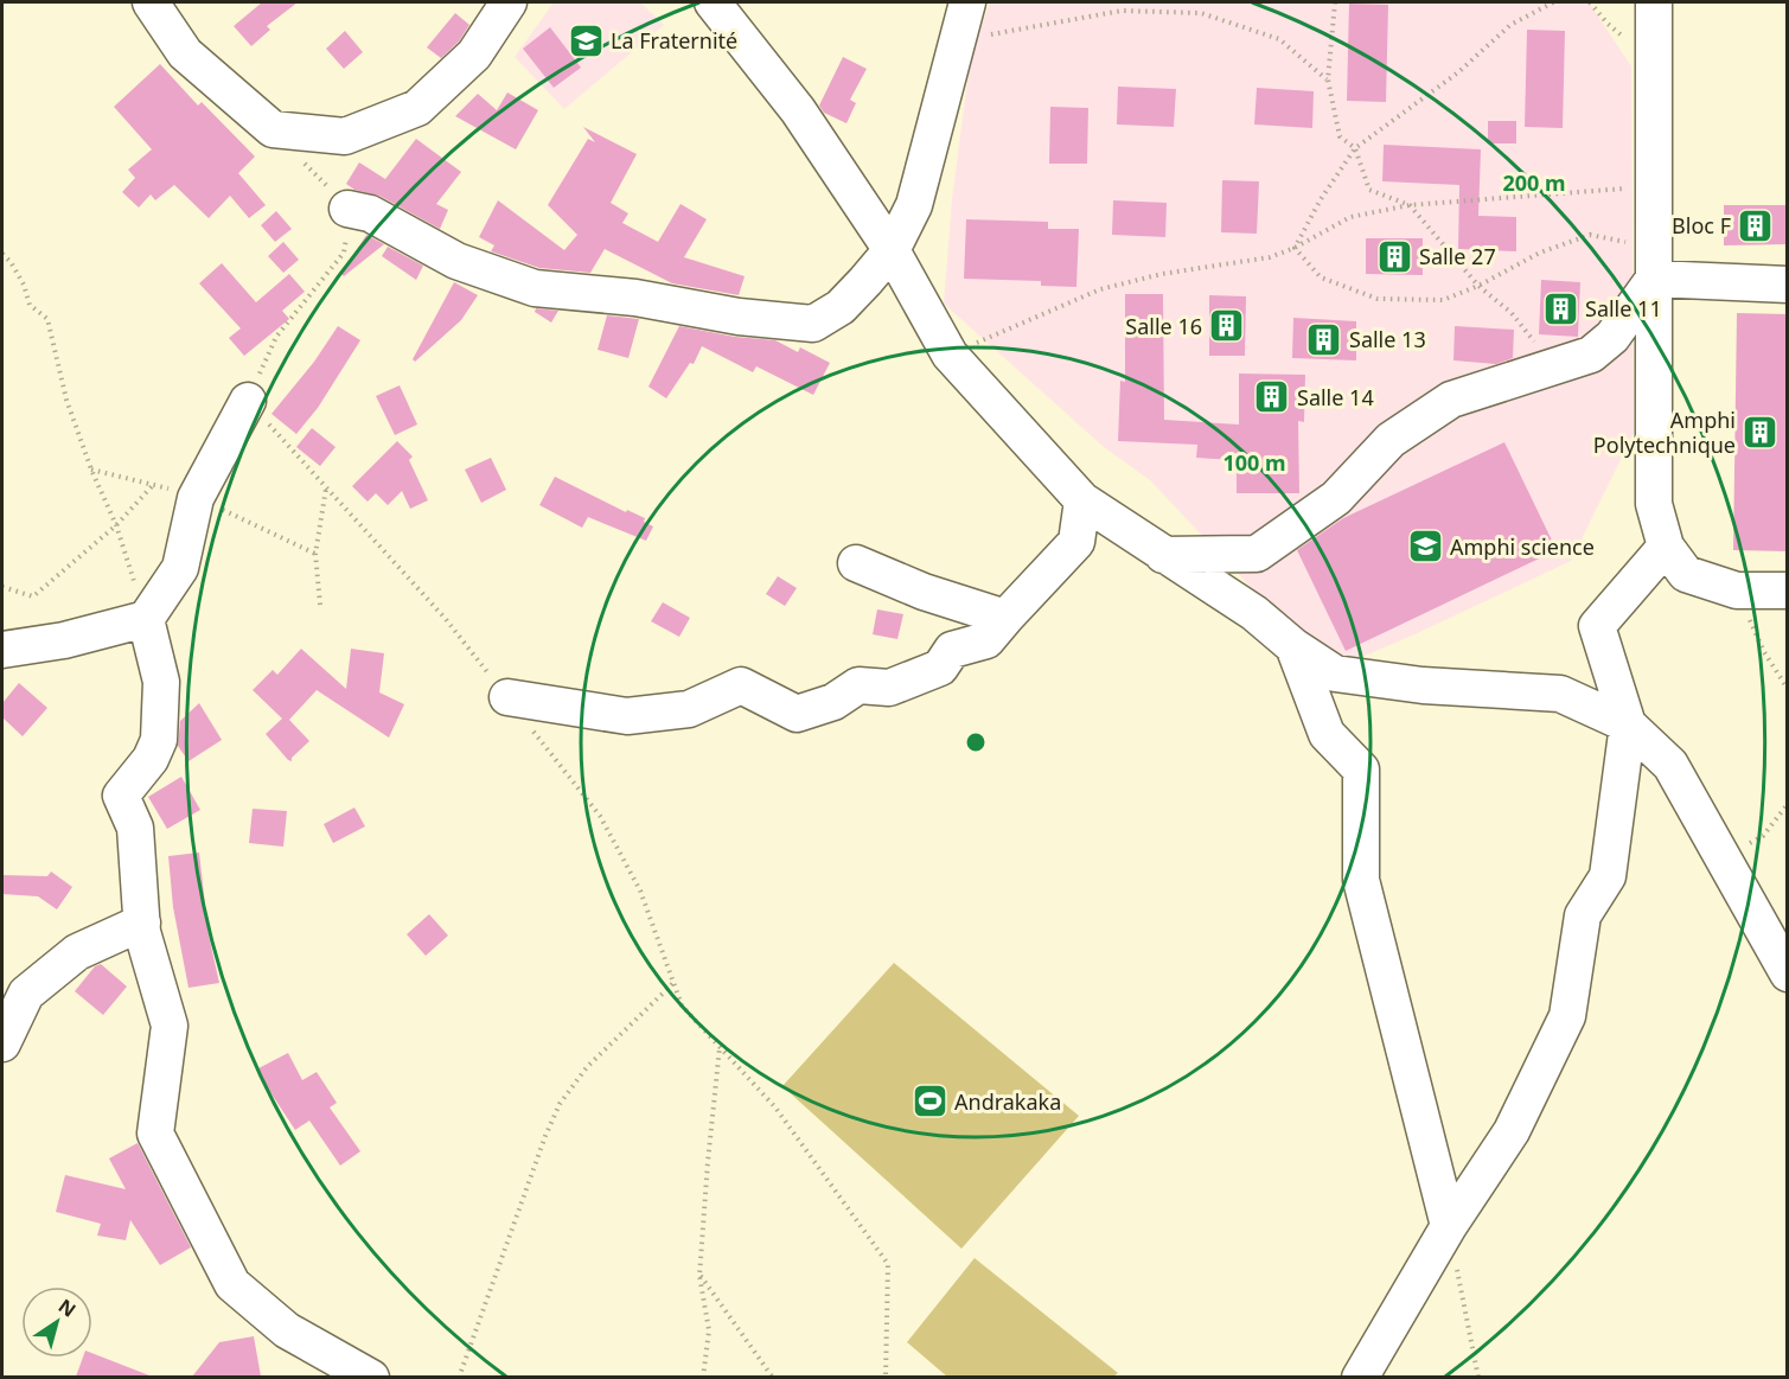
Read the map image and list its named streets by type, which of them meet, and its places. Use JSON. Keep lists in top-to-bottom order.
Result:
{
  "places": {
    "school or university": ["La Fraternité", "Amphi science"],
    "building": [
      "Bloc F",
      "Salle 27",
      "Salle 11",
      "Salle 16",
      "Salle 13",
      "Salle 14",
      "Amphi Polytechnique"
    ],
    "sports": ["Andrakaka"]
  },
  "north": "top right",
  "rings": ["200 m", "100 m"]
}
